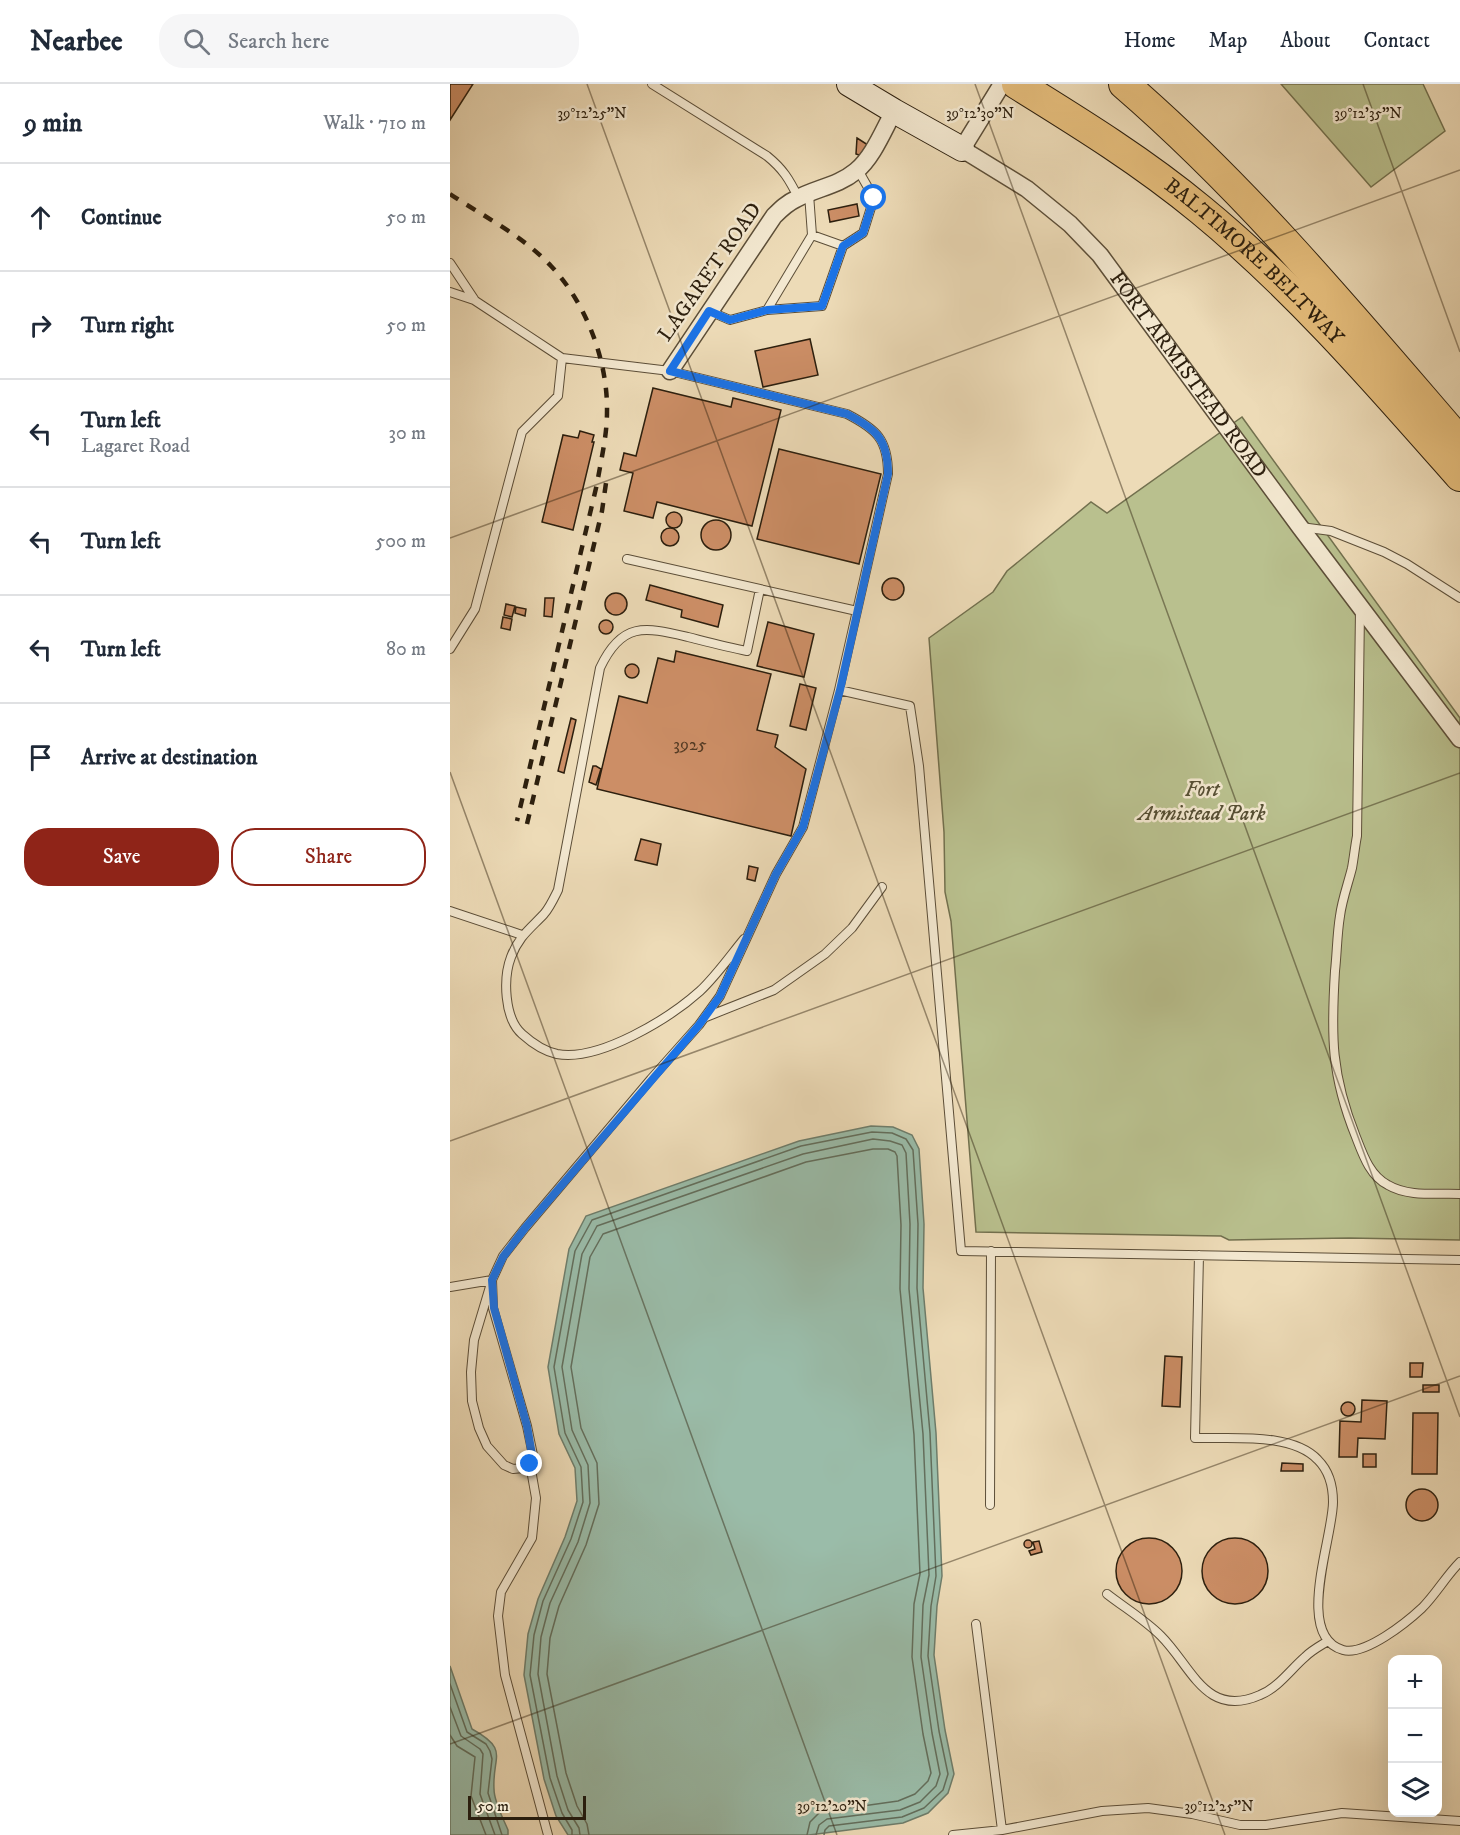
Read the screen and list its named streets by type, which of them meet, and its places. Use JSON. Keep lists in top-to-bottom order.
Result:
{
  "streets": {
    "highway": ["BALTIMORE BELTWAY"],
    "street": ["LAGARET ROAD", "FORT ARMISTEAD ROAD"]
  },
  "crossings": [
    ["LAGARET ROAD", "FORT ARMISTEAD ROAD"]
  ],
  "parks": ["Fort Armistead Park"],
  "house_numbers": ["3925"],
  "scale_bar": "50 m",
  "page": {
    "header": "Nearbee",
    "search": "Search here",
    "nav": [
      "Home",
      "Map",
      "About",
      "Contact"
    ],
    "heading": ["9 min", "Walk · 710 m"],
    "list": [
      ["Continue", "50 m"],
      ["Turn right", "50 m"],
      ["Turn left", "Lagaret Road", "30 m"],
      ["Turn left", "500 m"],
      ["Turn left", "80 m"],
      "Arrive at destination"
    ],
    "buttons": ["Save", "Share"],
    "map_buttons": ["+", "−"],
    "scale": "50 m"
  },
  "coordinates": [
    "39°12'25\"N",
    "39°12'30\"N",
    "39°12'35\"N",
    "39°12'20\"N"
  ]
}
